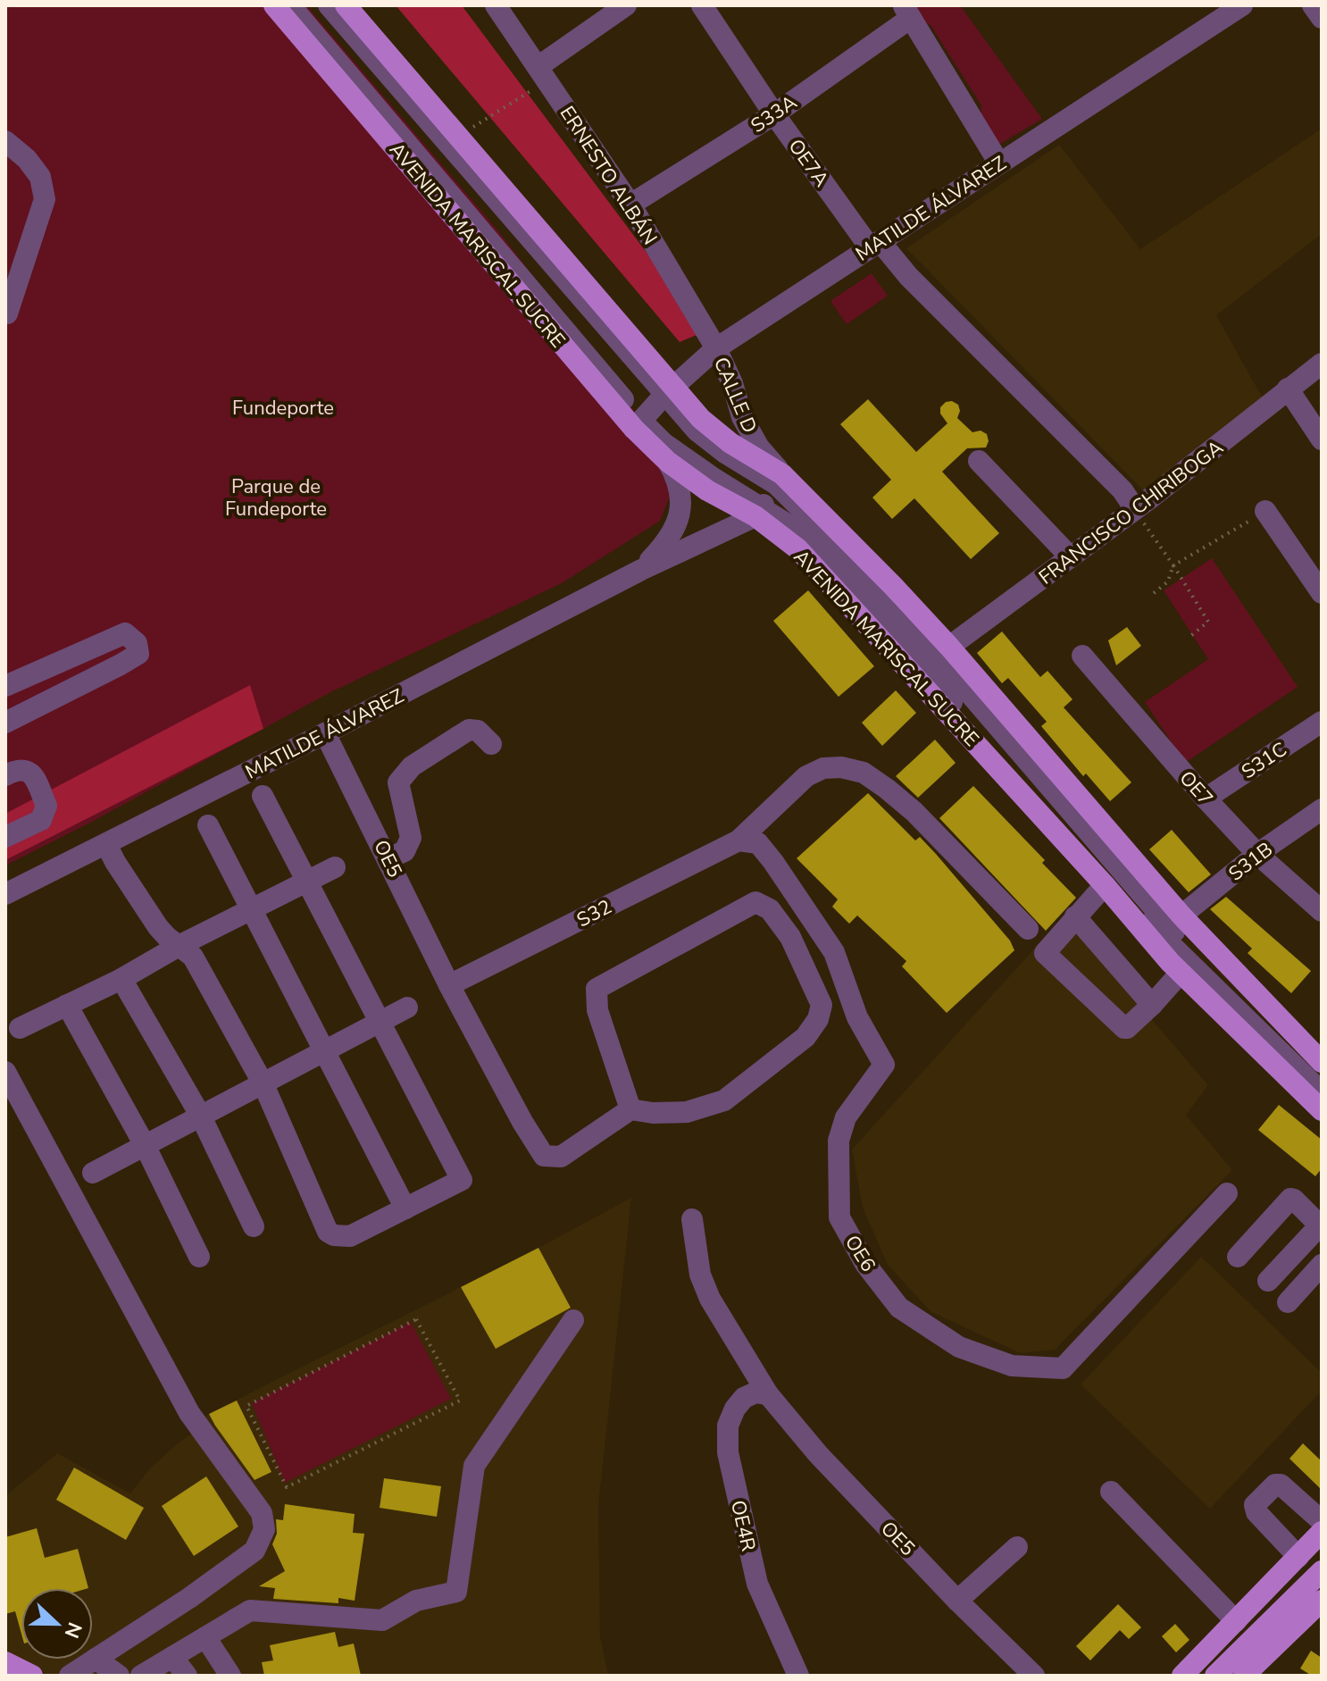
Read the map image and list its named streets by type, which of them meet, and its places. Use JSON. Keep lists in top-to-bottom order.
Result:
{
  "streets": {
    "main road": ["AVENIDA MARISCAL SUCRE"],
    "street": [
      "S33A",
      "OE7A",
      "ERNESTO ALBÁN",
      "MATILDE ÁLVAREZ",
      "CALLE D",
      "FRANCISCO CHIRIBOGA",
      "S31C",
      "OE7",
      "OE5",
      "S31B",
      "S32",
      "OE6",
      "OE4R"
    ]
  },
  "crossings": [
    ["S33A", "OE7A"],
    ["S33A", "ERNESTO ALBÁN"],
    ["OE7A", "MATILDE ÁLVAREZ"],
    ["OE7A", "FRANCISCO CHIRIBOGA"],
    ["ERNESTO ALBÁN", "MATILDE ÁLVAREZ"],
    ["ERNESTO ALBÁN", "CALLE D"],
    ["MATILDE ÁLVAREZ", "AVENIDA MARISCAL SUCRE"],
    ["MATILDE ÁLVAREZ", "CALLE D"],
    ["MATILDE ÁLVAREZ", "OE5"],
    ["S31C", "OE7"],
    ["OE7", "S31B"],
    ["OE5", "S32"],
    ["OE5", "OE4R"],
    ["S32", "OE6"]
  ],
  "parks": ["Fundeporte", "Parque de Fundeporte"],
  "north": "right"
}
